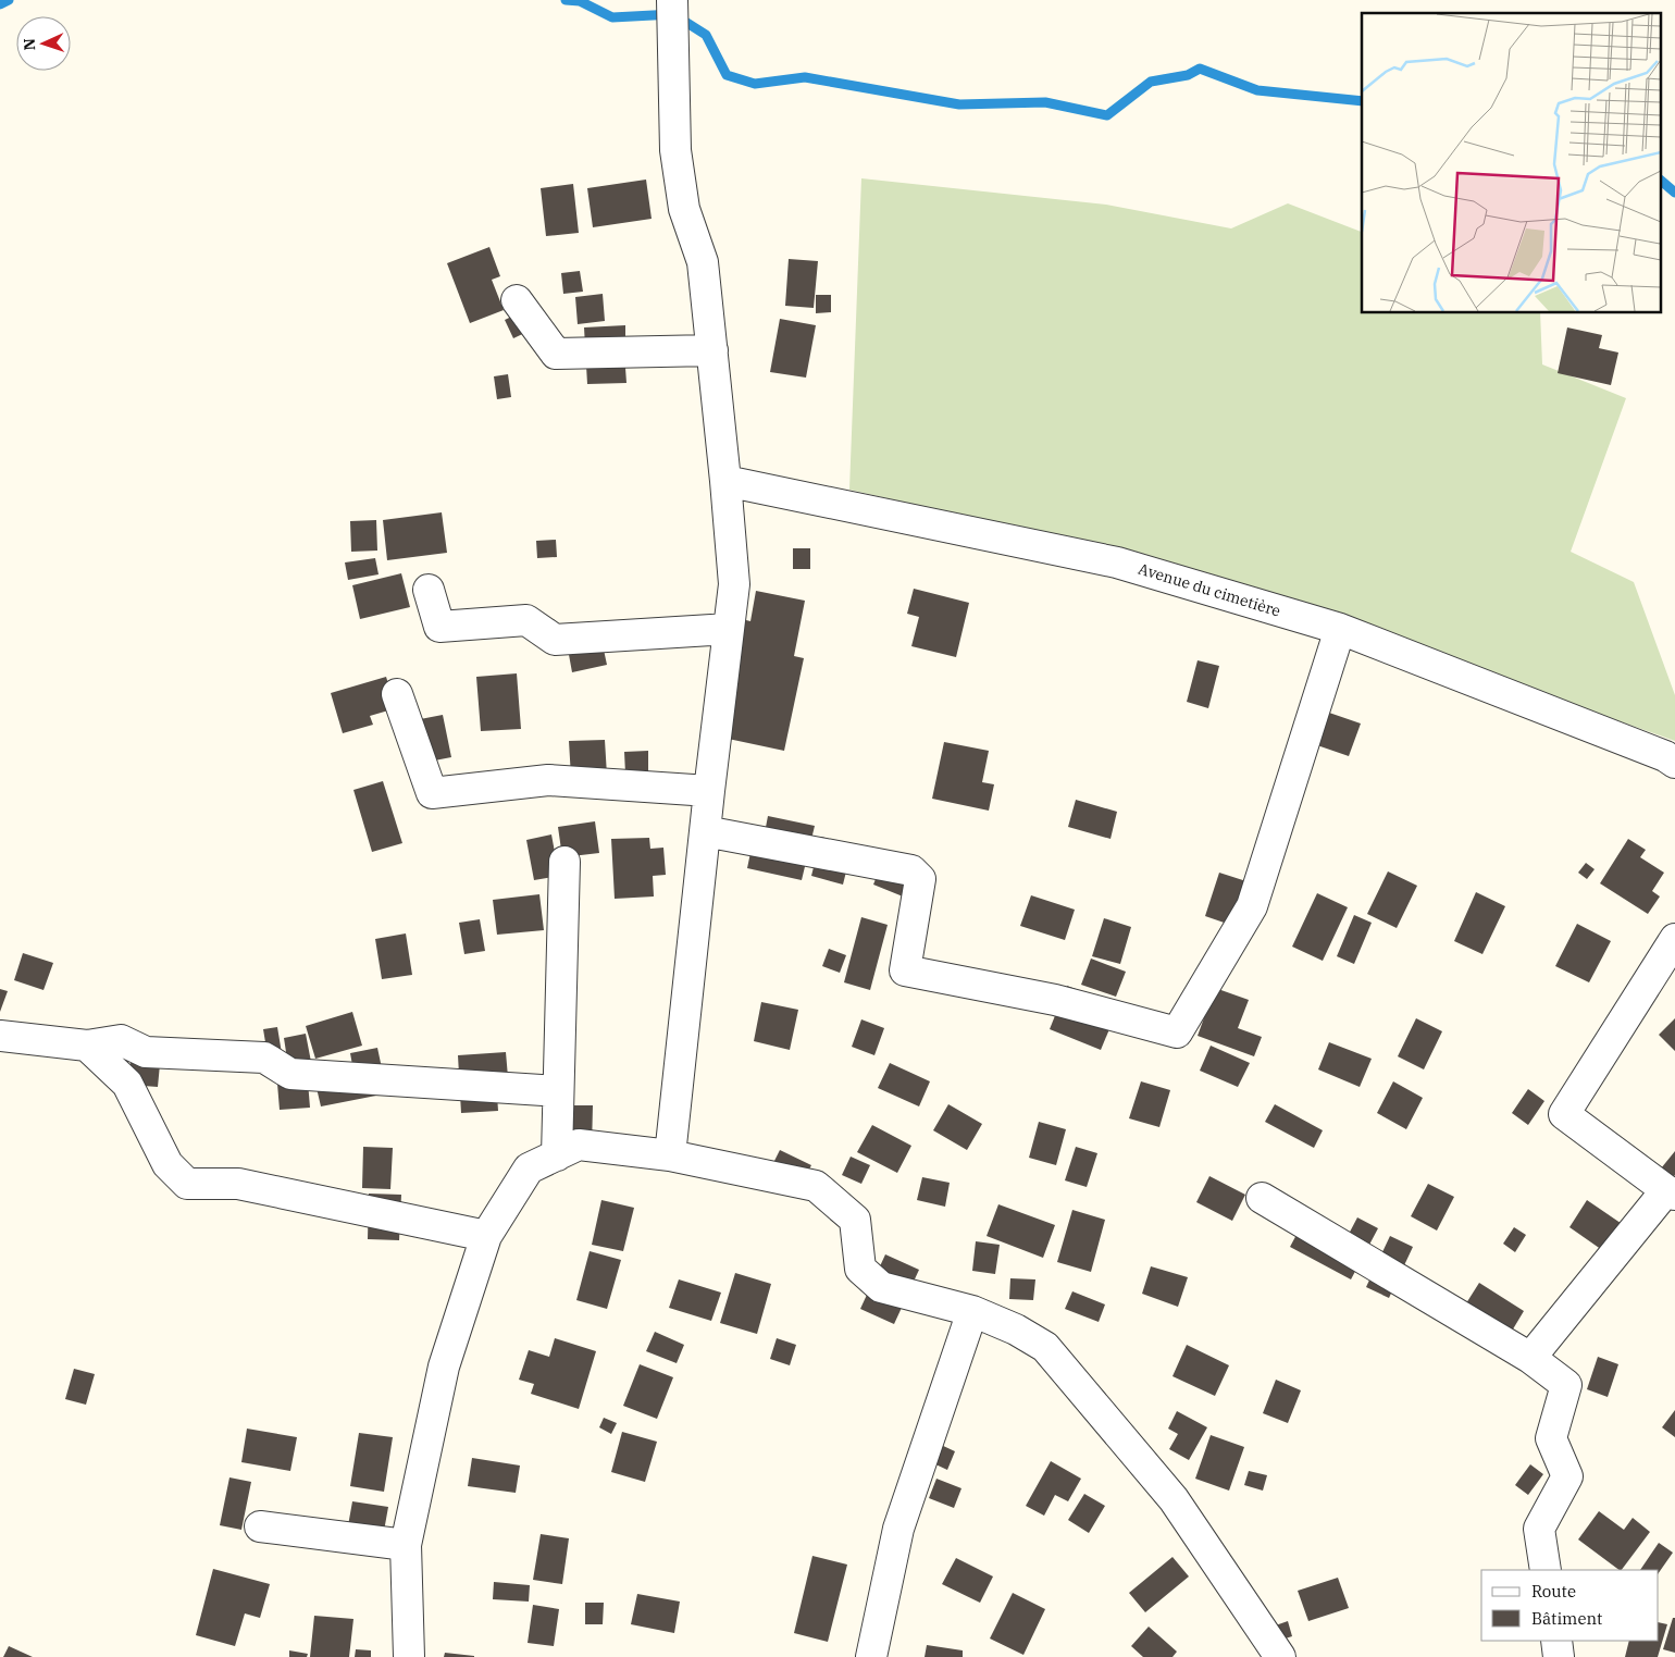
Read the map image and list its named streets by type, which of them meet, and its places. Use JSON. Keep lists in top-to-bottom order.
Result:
{
  "streets": {
    "street": ["Avenue du cimetière"]
  },
  "legend": ["Route", "Bâtiment"],
  "north": "left"
}
